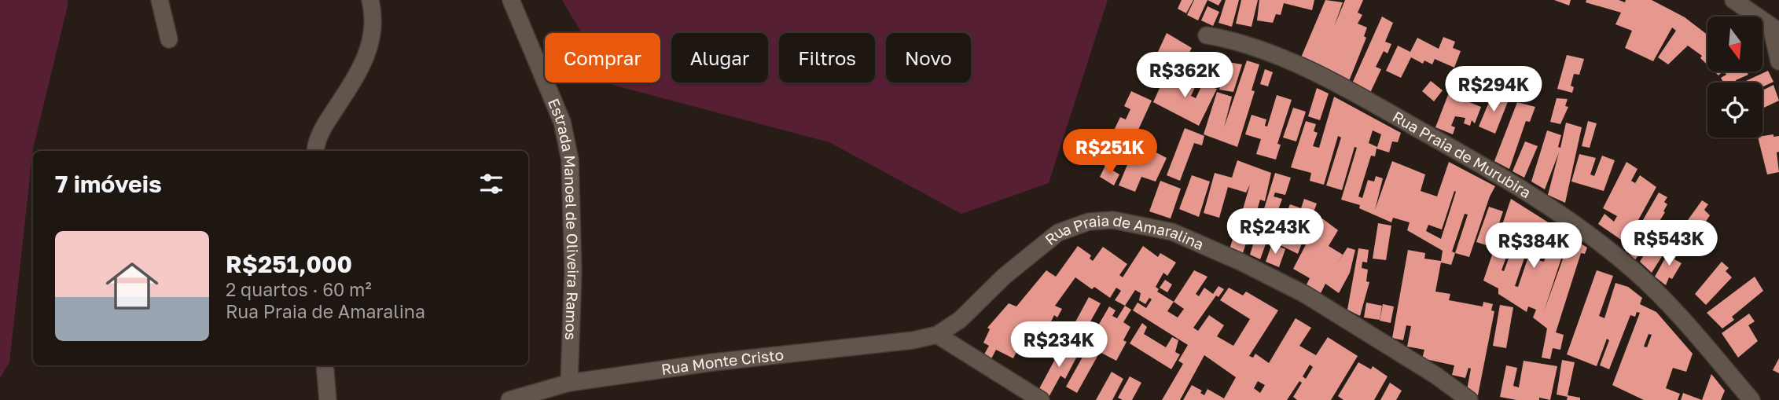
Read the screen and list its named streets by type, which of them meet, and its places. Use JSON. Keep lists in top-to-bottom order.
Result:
{
  "streets": {
    "street": [
      "Rua Praia de Murubira",
      "Estrada Manoel de Oliveira Ramos",
      "Rua Praia de Amaralina",
      "Rua Monte Cristo"
    ]
  },
  "crossings": [
    ["Estrada Manoel de Oliveira Ramos", "Rua Monte Cristo"],
    ["Rua Praia de Amaralina", "Rua Monte Cristo"]
  ],
  "north": "bottom",
  "page": {
    "chip": [
      "Comprar",
      "Alugar",
      "Filtros",
      "Novo"
    ],
    "price": [
      "R$362K",
      "R$294K",
      "R$251K",
      "R$243K",
      "R$543K",
      "R$384K",
      "R$234K"
    ],
    "heading": "7 imóveis",
    "list": [
      {
        "name": "R$251,000",
        "note": "2 quartos · 60 m² · Rua Praia de Amaralina"
      }
    ]
  }
}
